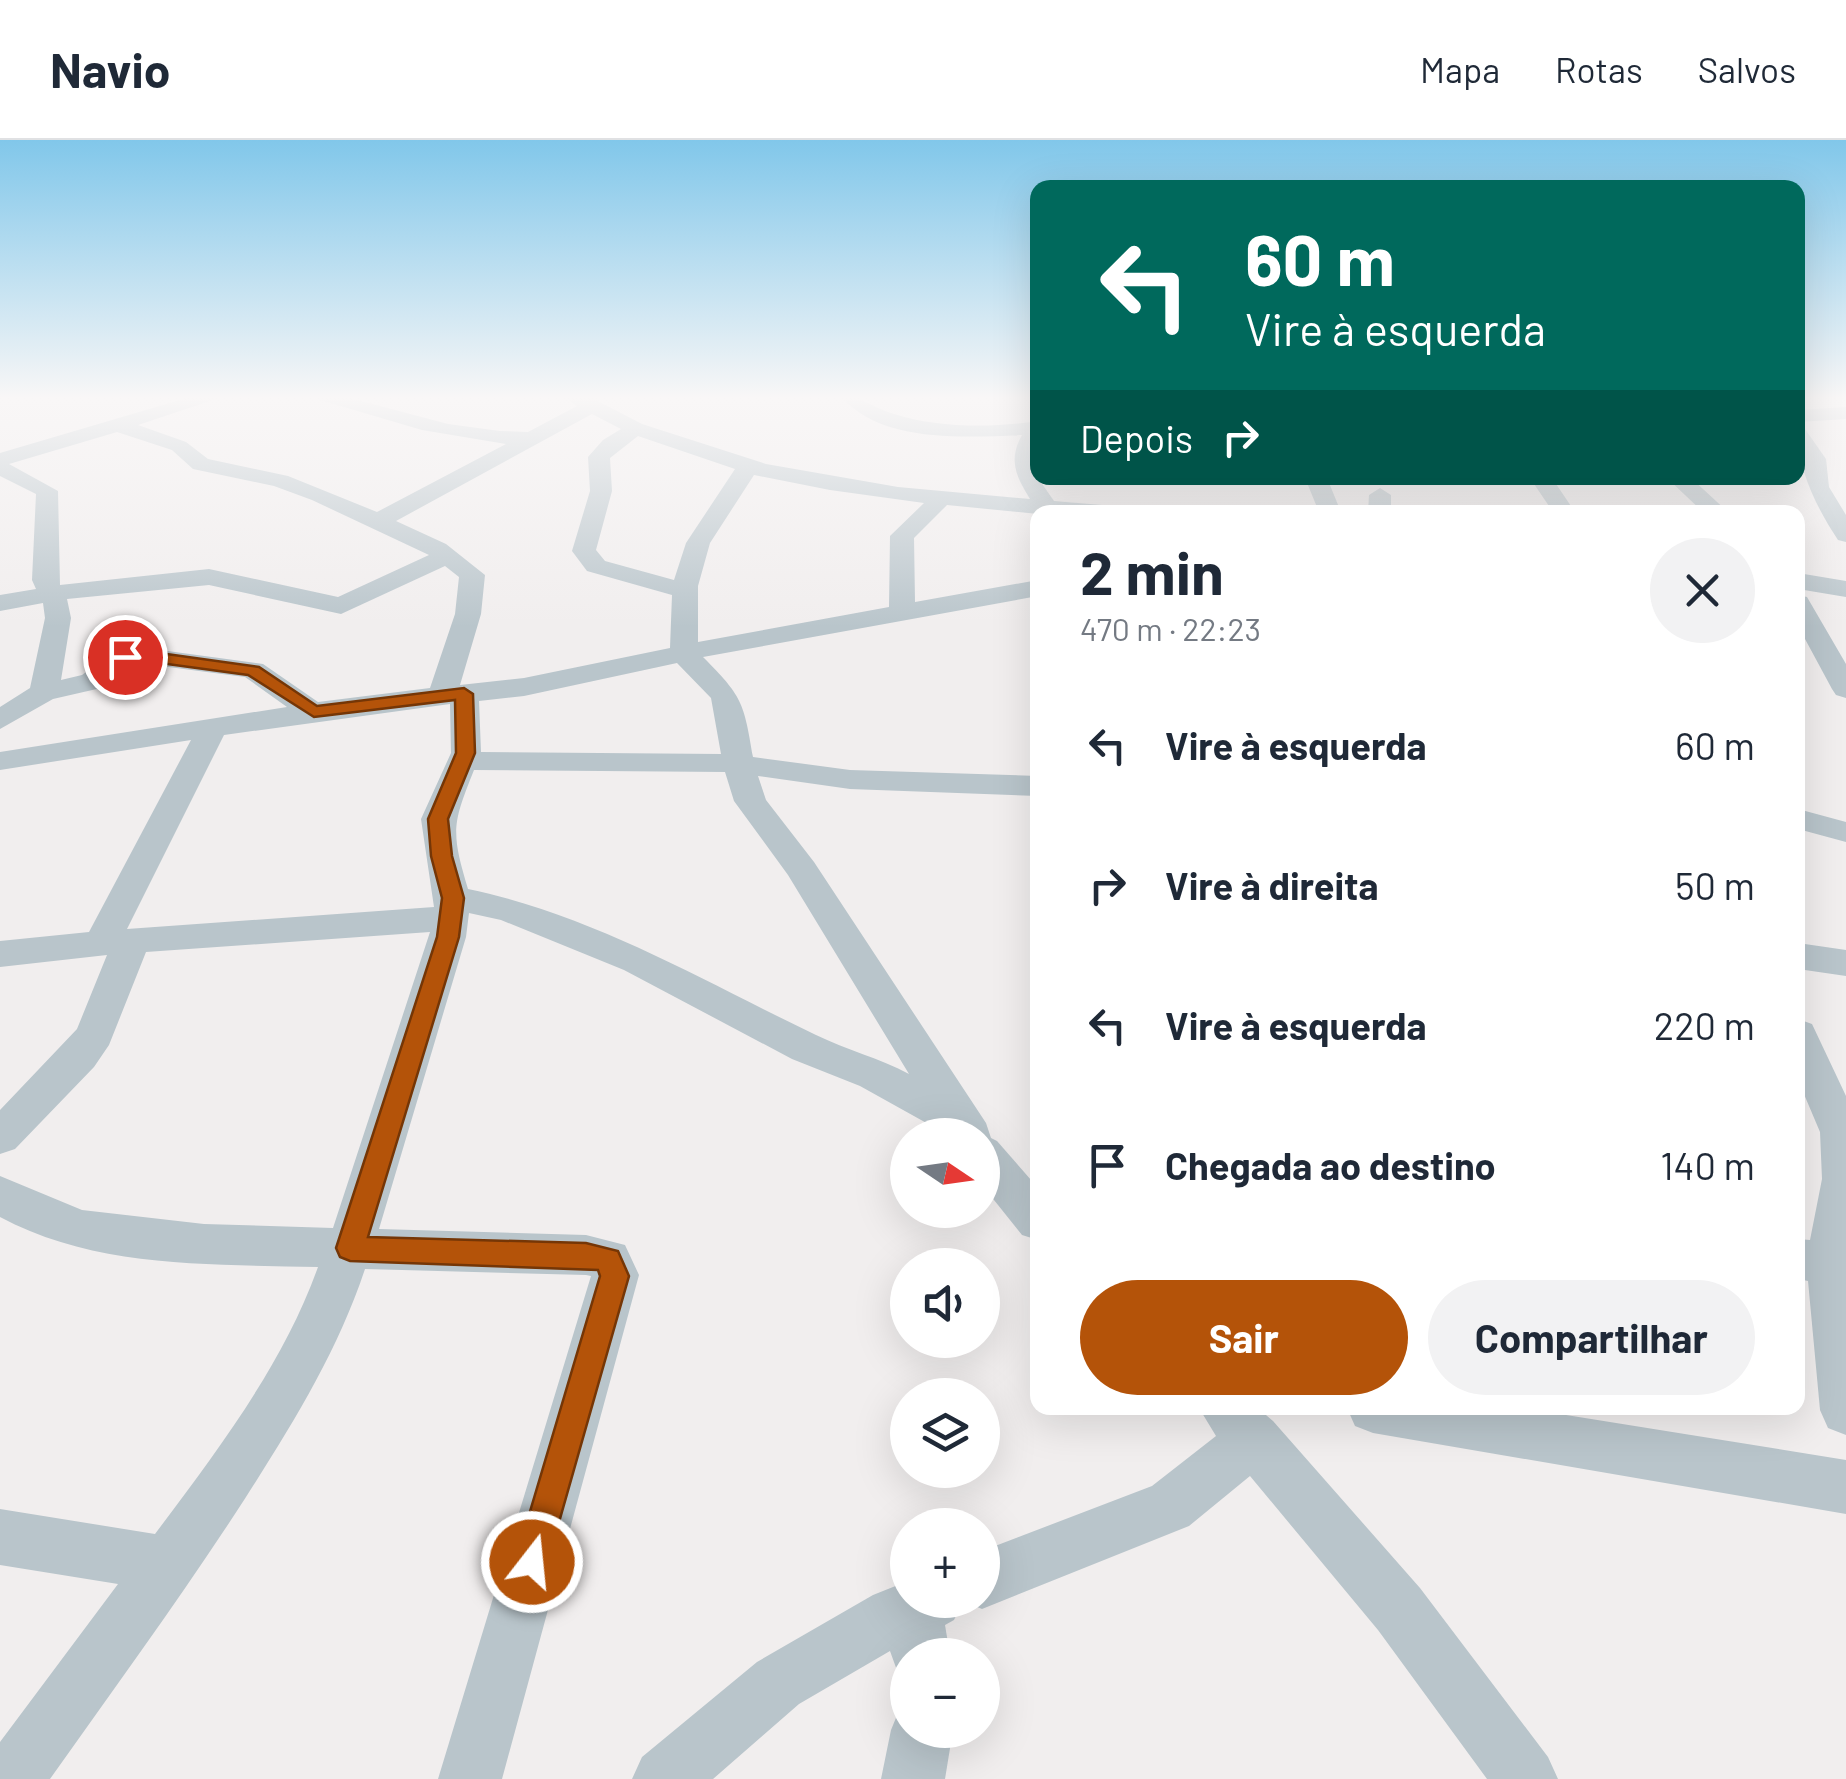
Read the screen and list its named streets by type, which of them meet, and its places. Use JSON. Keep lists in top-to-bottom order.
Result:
{
  "north": "right",
  "page": {
    "header": "Navio",
    "nav": ["Mapa", "Rotas", "Salvos"],
    "turn": ["60 m", "Vire à esquerda"],
    "then": "Depois",
    "heading": ["2 min", "470 m · 22:23"],
    "list": [
      {
        "name": "Vire à esquerda",
        "value": "60 m"
      },
      {
        "name": "Vire à direita",
        "value": "50 m"
      },
      {
        "name": "Vire à esquerda",
        "value": "220 m"
      },
      {
        "name": "Chegada ao destino",
        "value": "140 m"
      }
    ],
    "map_buttons": ["+", "−"],
    "buttons": ["Sair", "Compartilhar"]
  }
}
